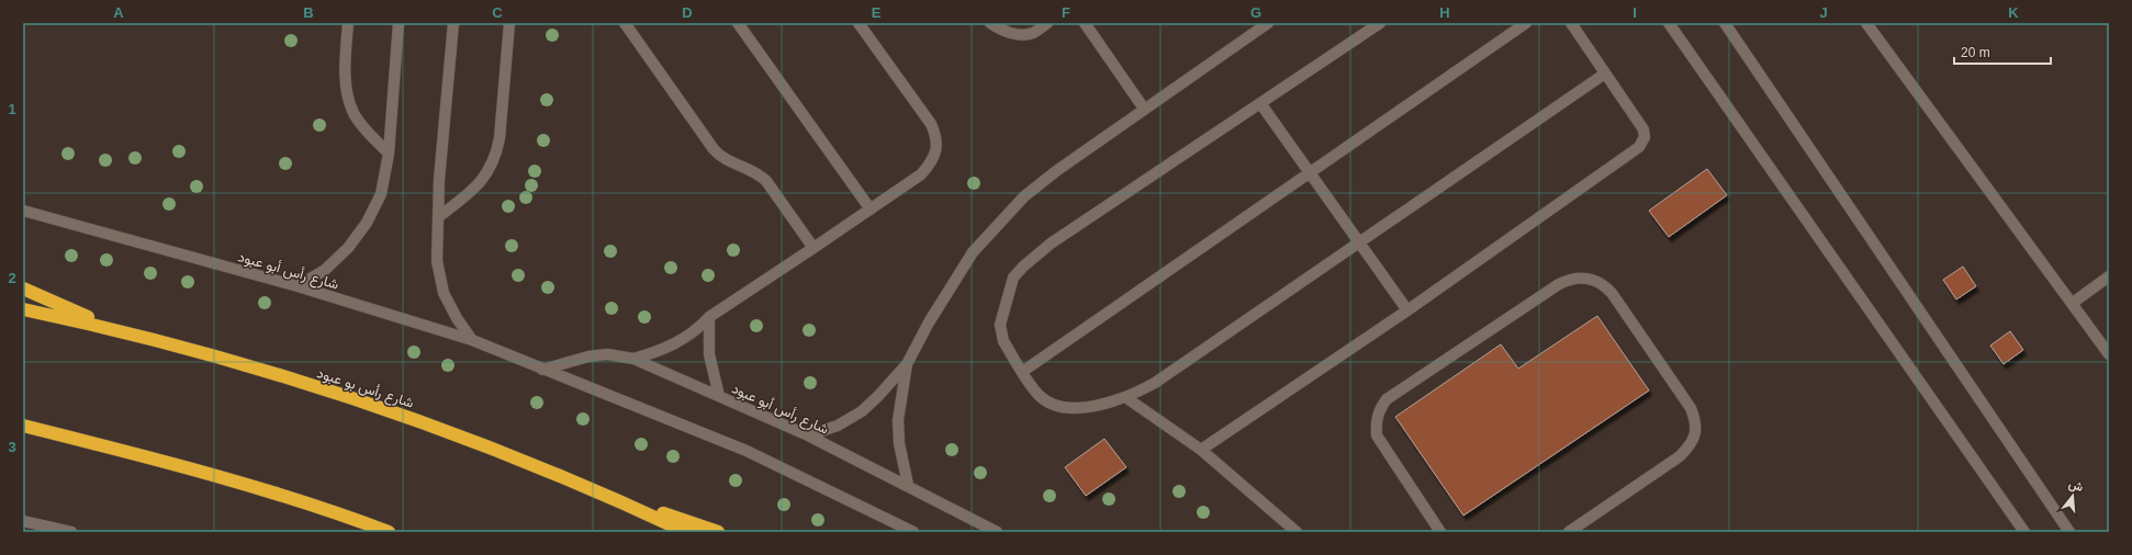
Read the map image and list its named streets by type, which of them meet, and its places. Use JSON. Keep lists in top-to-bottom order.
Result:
{
  "streets": {
    "highway": ["شارع رأس بو عبود"],
    "street": ["شارع رأس أبو عبود"]
  },
  "scale_bar": "20 m",
  "north": "top",
  "grid": {
    "columns": [
      "A",
      "B",
      "C",
      "D",
      "E",
      "F",
      "G",
      "H",
      "I",
      "J",
      "K"
    ],
    "rows": ["1", "2", "3"]
  }
}
